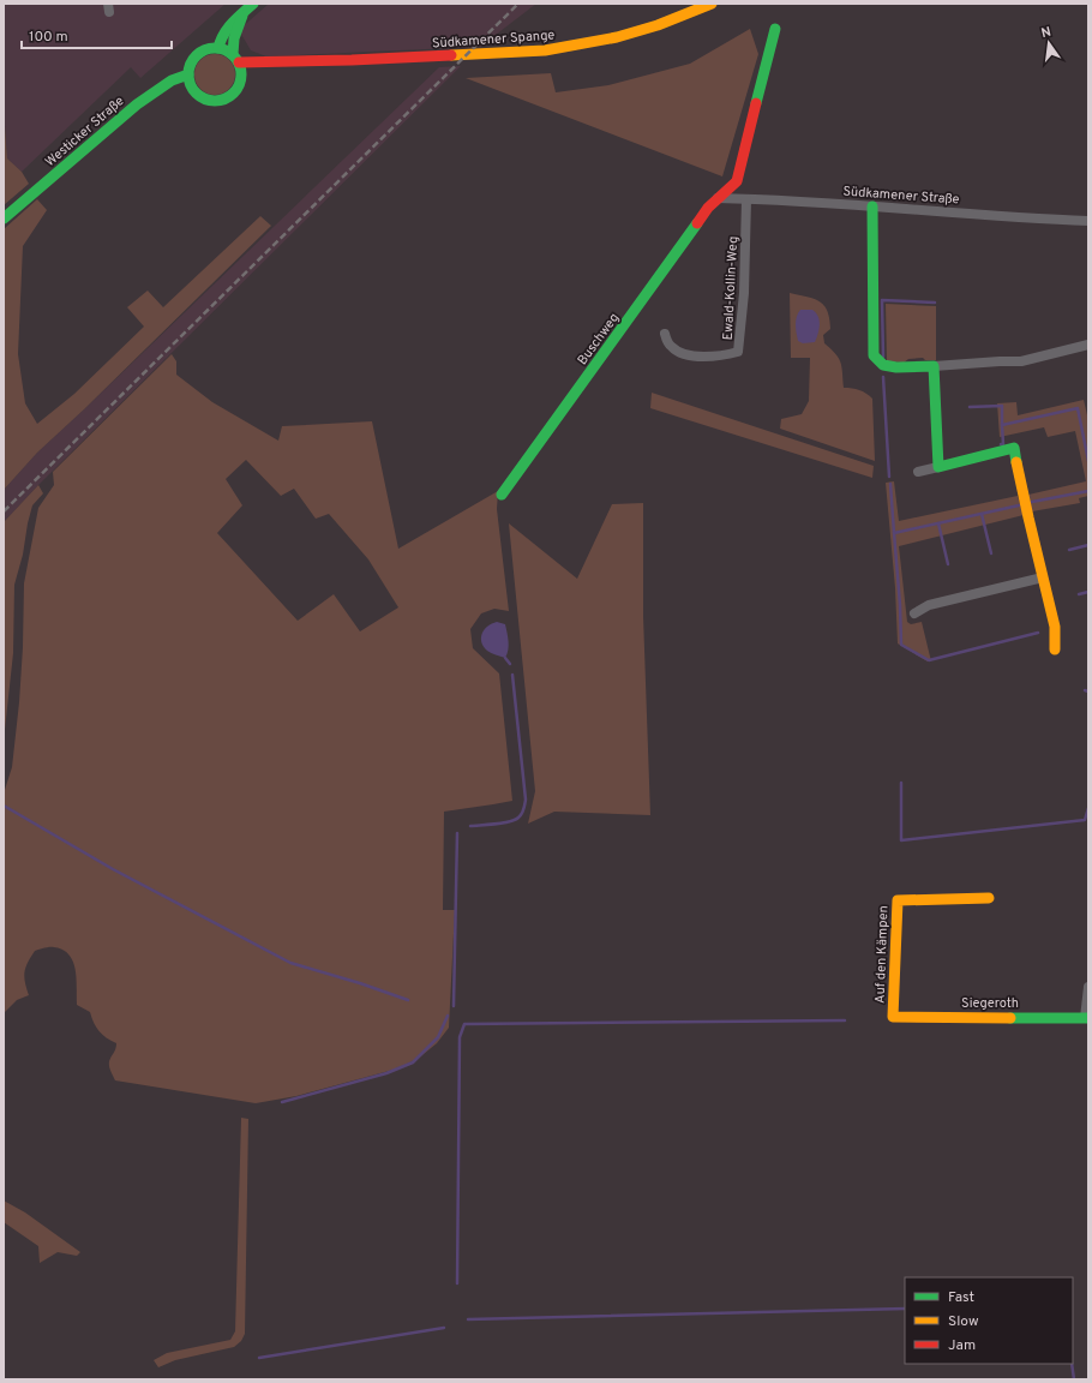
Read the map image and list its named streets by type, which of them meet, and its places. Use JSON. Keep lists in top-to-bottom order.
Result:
{
  "streets": {
    "street": [
      "Südkamener Spange",
      "Westicker Straße",
      "Südkamener Straße",
      "Ewald-Kollin-Weg",
      "Buschweg",
      "Auf den Kämpen",
      "Siegeroth"
    ]
  },
  "crossings": [
    ["Südkamener Spange", "Westicker Straße"],
    ["Südkamener Straße", "Ewald-Kollin-Weg"],
    ["Südkamener Straße", "Buschweg"],
    ["Auf den Kämpen", "Siegeroth"]
  ],
  "legend": ["Fast", "Slow", "Jam"],
  "scale_bar": "100 m",
  "north": "top"
}
